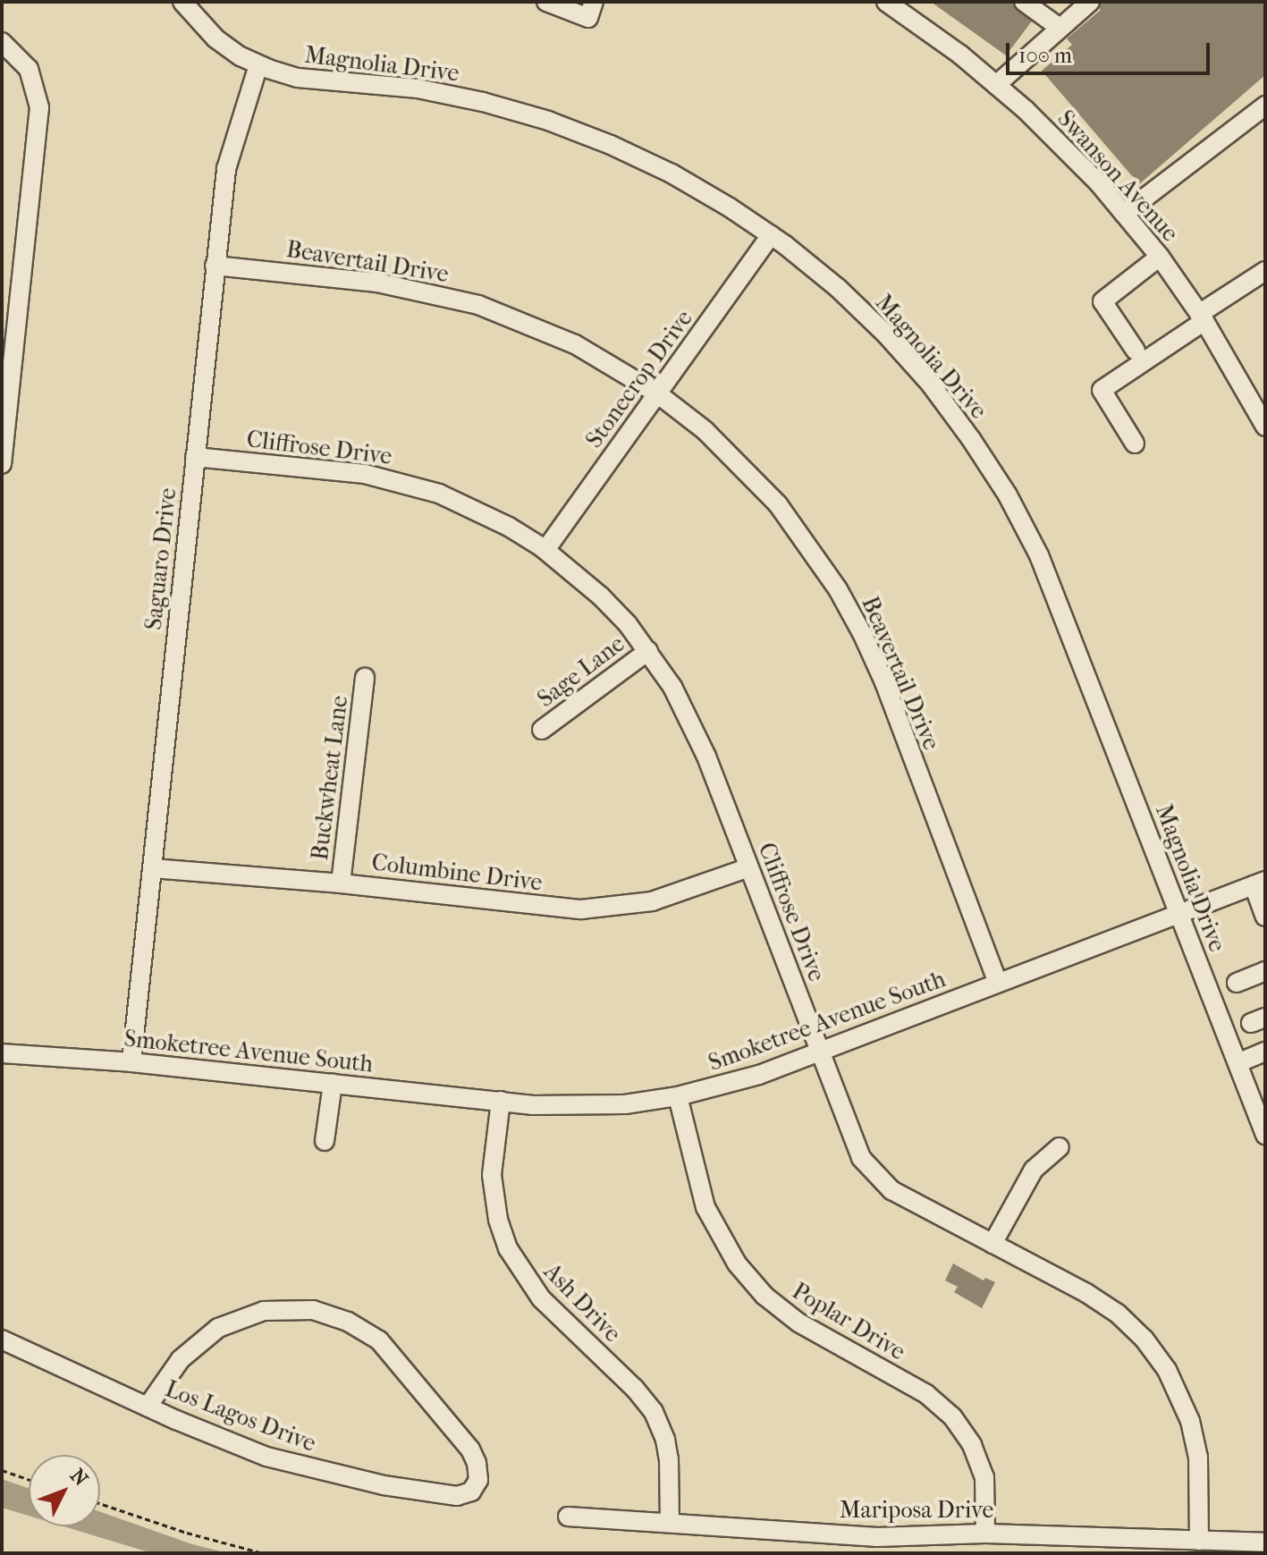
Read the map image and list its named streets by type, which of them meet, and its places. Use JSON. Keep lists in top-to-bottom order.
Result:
{
  "streets": {
    "street": [
      "Magnolia Drive",
      "Swanson Avenue",
      "Beavertail Drive",
      "Stonecrop Drive",
      "Cliffrose Drive",
      "Saguaro Drive",
      "Sage Lane",
      "Buckwheat Lane",
      "Columbine Drive",
      "Smoketree Avenue South",
      "Ash Drive",
      "Poplar Drive",
      "Los Lagos Drive",
      "Mariposa Drive"
    ]
  },
  "crossings": [
    ["Magnolia Drive", "Stonecrop Drive"],
    ["Magnolia Drive", "Saguaro Drive"],
    ["Magnolia Drive", "Smoketree Avenue South"],
    ["Beavertail Drive", "Stonecrop Drive"],
    ["Beavertail Drive", "Saguaro Drive"],
    ["Beavertail Drive", "Smoketree Avenue South"],
    ["Stonecrop Drive", "Cliffrose Drive"],
    ["Cliffrose Drive", "Saguaro Drive"],
    ["Cliffrose Drive", "Sage Lane"],
    ["Cliffrose Drive", "Columbine Drive"],
    ["Cliffrose Drive", "Smoketree Avenue South"],
    ["Cliffrose Drive", "Mariposa Drive"],
    ["Saguaro Drive", "Columbine Drive"],
    ["Saguaro Drive", "Smoketree Avenue South"],
    ["Buckwheat Lane", "Columbine Drive"],
    ["Smoketree Avenue South", "Ash Drive"],
    ["Smoketree Avenue South", "Poplar Drive"],
    ["Ash Drive", "Mariposa Drive"],
    ["Poplar Drive", "Mariposa Drive"]
  ],
  "scale_bar": "100 m",
  "north": "top right"
}
